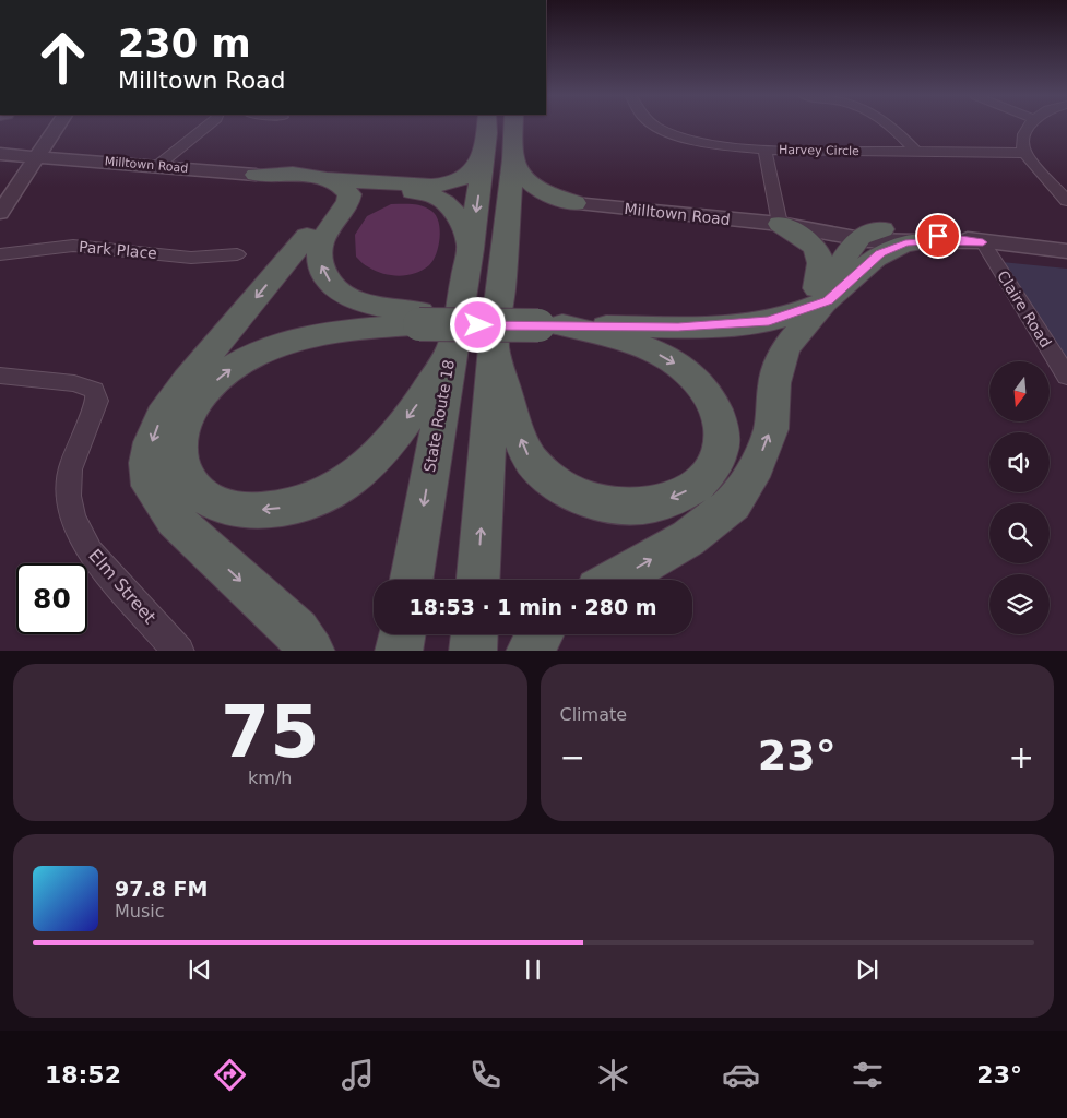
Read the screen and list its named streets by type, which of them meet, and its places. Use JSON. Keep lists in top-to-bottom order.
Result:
{
  "streets": {
    "highway": ["State Route 18"],
    "street": [
      "Harvey Circle",
      "Milltown Road",
      "Park Place",
      "Claire Road",
      "Elm Street"
    ]
  },
  "crossings": [
    ["Milltown Road", "Claire Road"]
  ],
  "north": "bottom",
  "page": {
    "turn": ["230 m", "Milltown Road"],
    "limit": "80",
    "trip": "18:53 · 1 min · 280 m",
    "tile": [
      ["75", "km/h"],
      "Climate"
    ],
    "heat": ["−", "23°", "+"],
    "song": ["97.8 FM", "Music"],
    "tabs": ["18:52", "23°"]
  }
}
